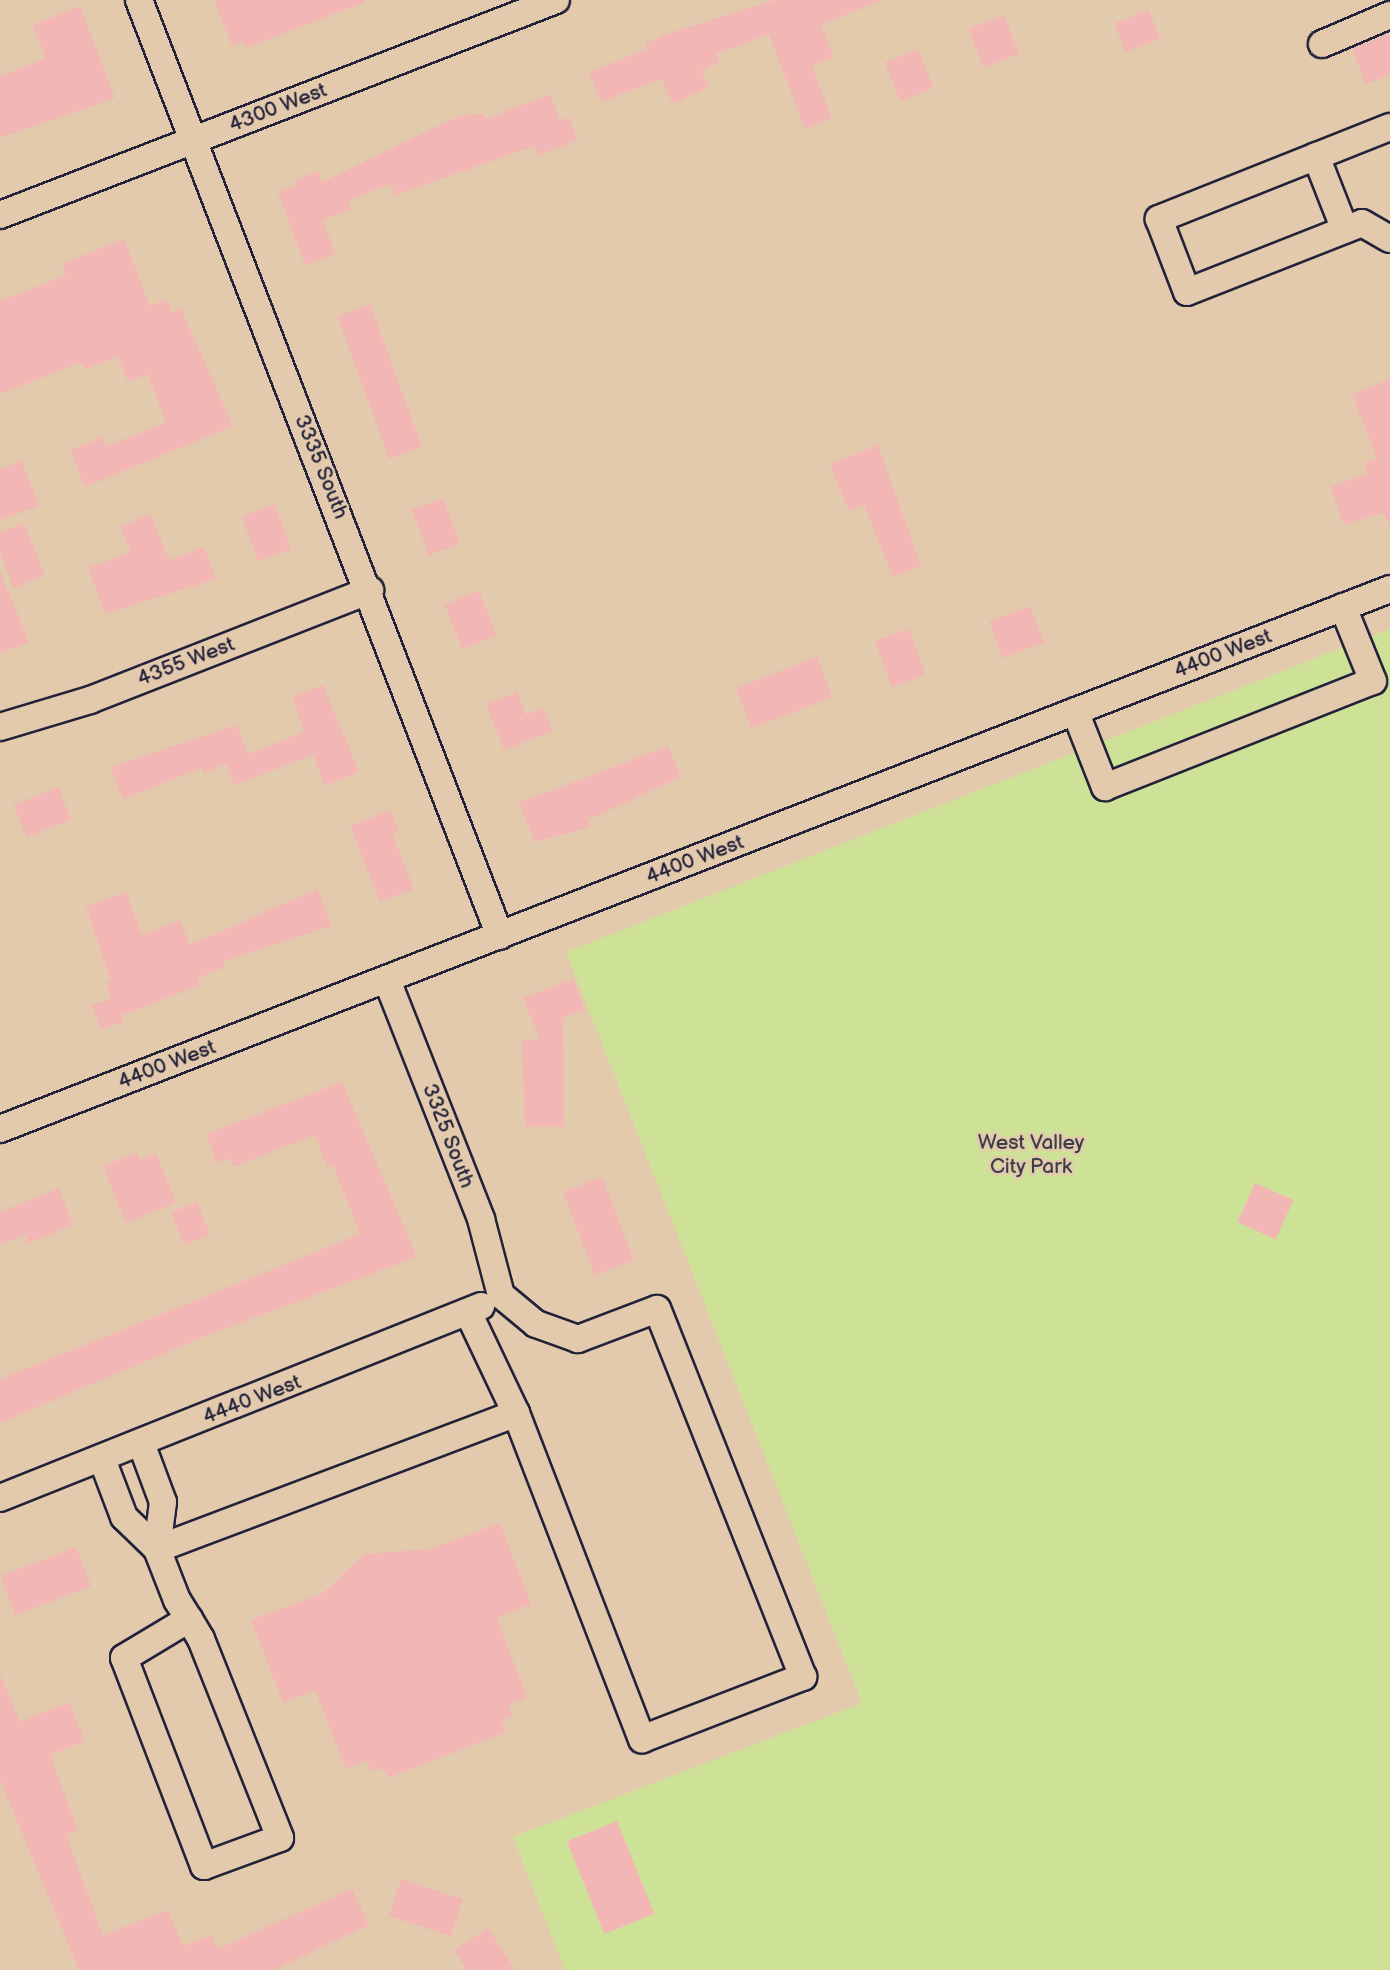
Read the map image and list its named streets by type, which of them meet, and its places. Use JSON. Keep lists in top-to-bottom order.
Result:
{
  "streets": {
    "street": [
      "4300 West",
      "3335 South",
      "4400 West",
      "4355 West",
      "3325 South",
      "4440 West"
    ]
  },
  "crossings": [
    ["4300 West", "3335 South"],
    ["3335 South", "4400 West"],
    ["3335 South", "4355 West"],
    ["4400 West", "3325 South"],
    ["3325 South", "4440 West"]
  ],
  "parks": ["West Valley City Park"]
}
